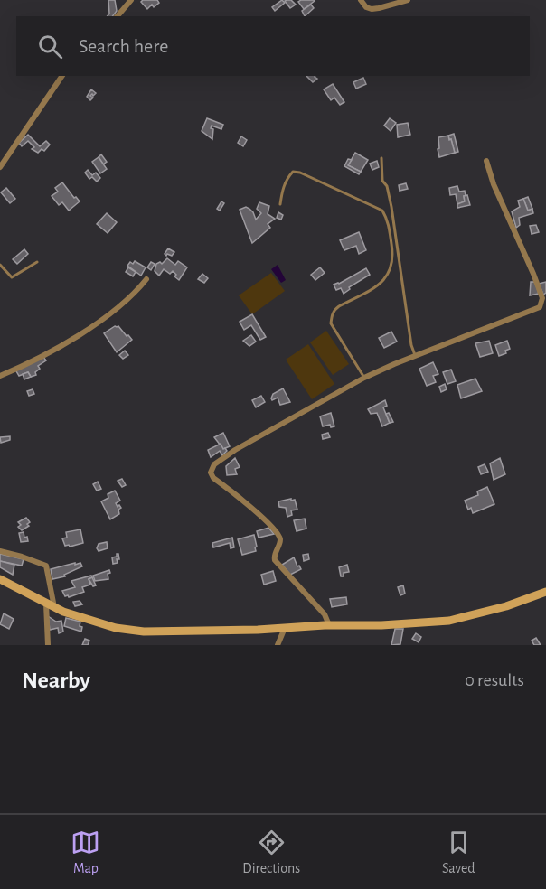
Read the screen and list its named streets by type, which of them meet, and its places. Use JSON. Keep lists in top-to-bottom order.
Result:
{
  "page": {
    "search": "Search here",
    "heading": ["Nearby", "0 results"],
    "nav": ["Map", "Directions", "Saved"]
  }
}
